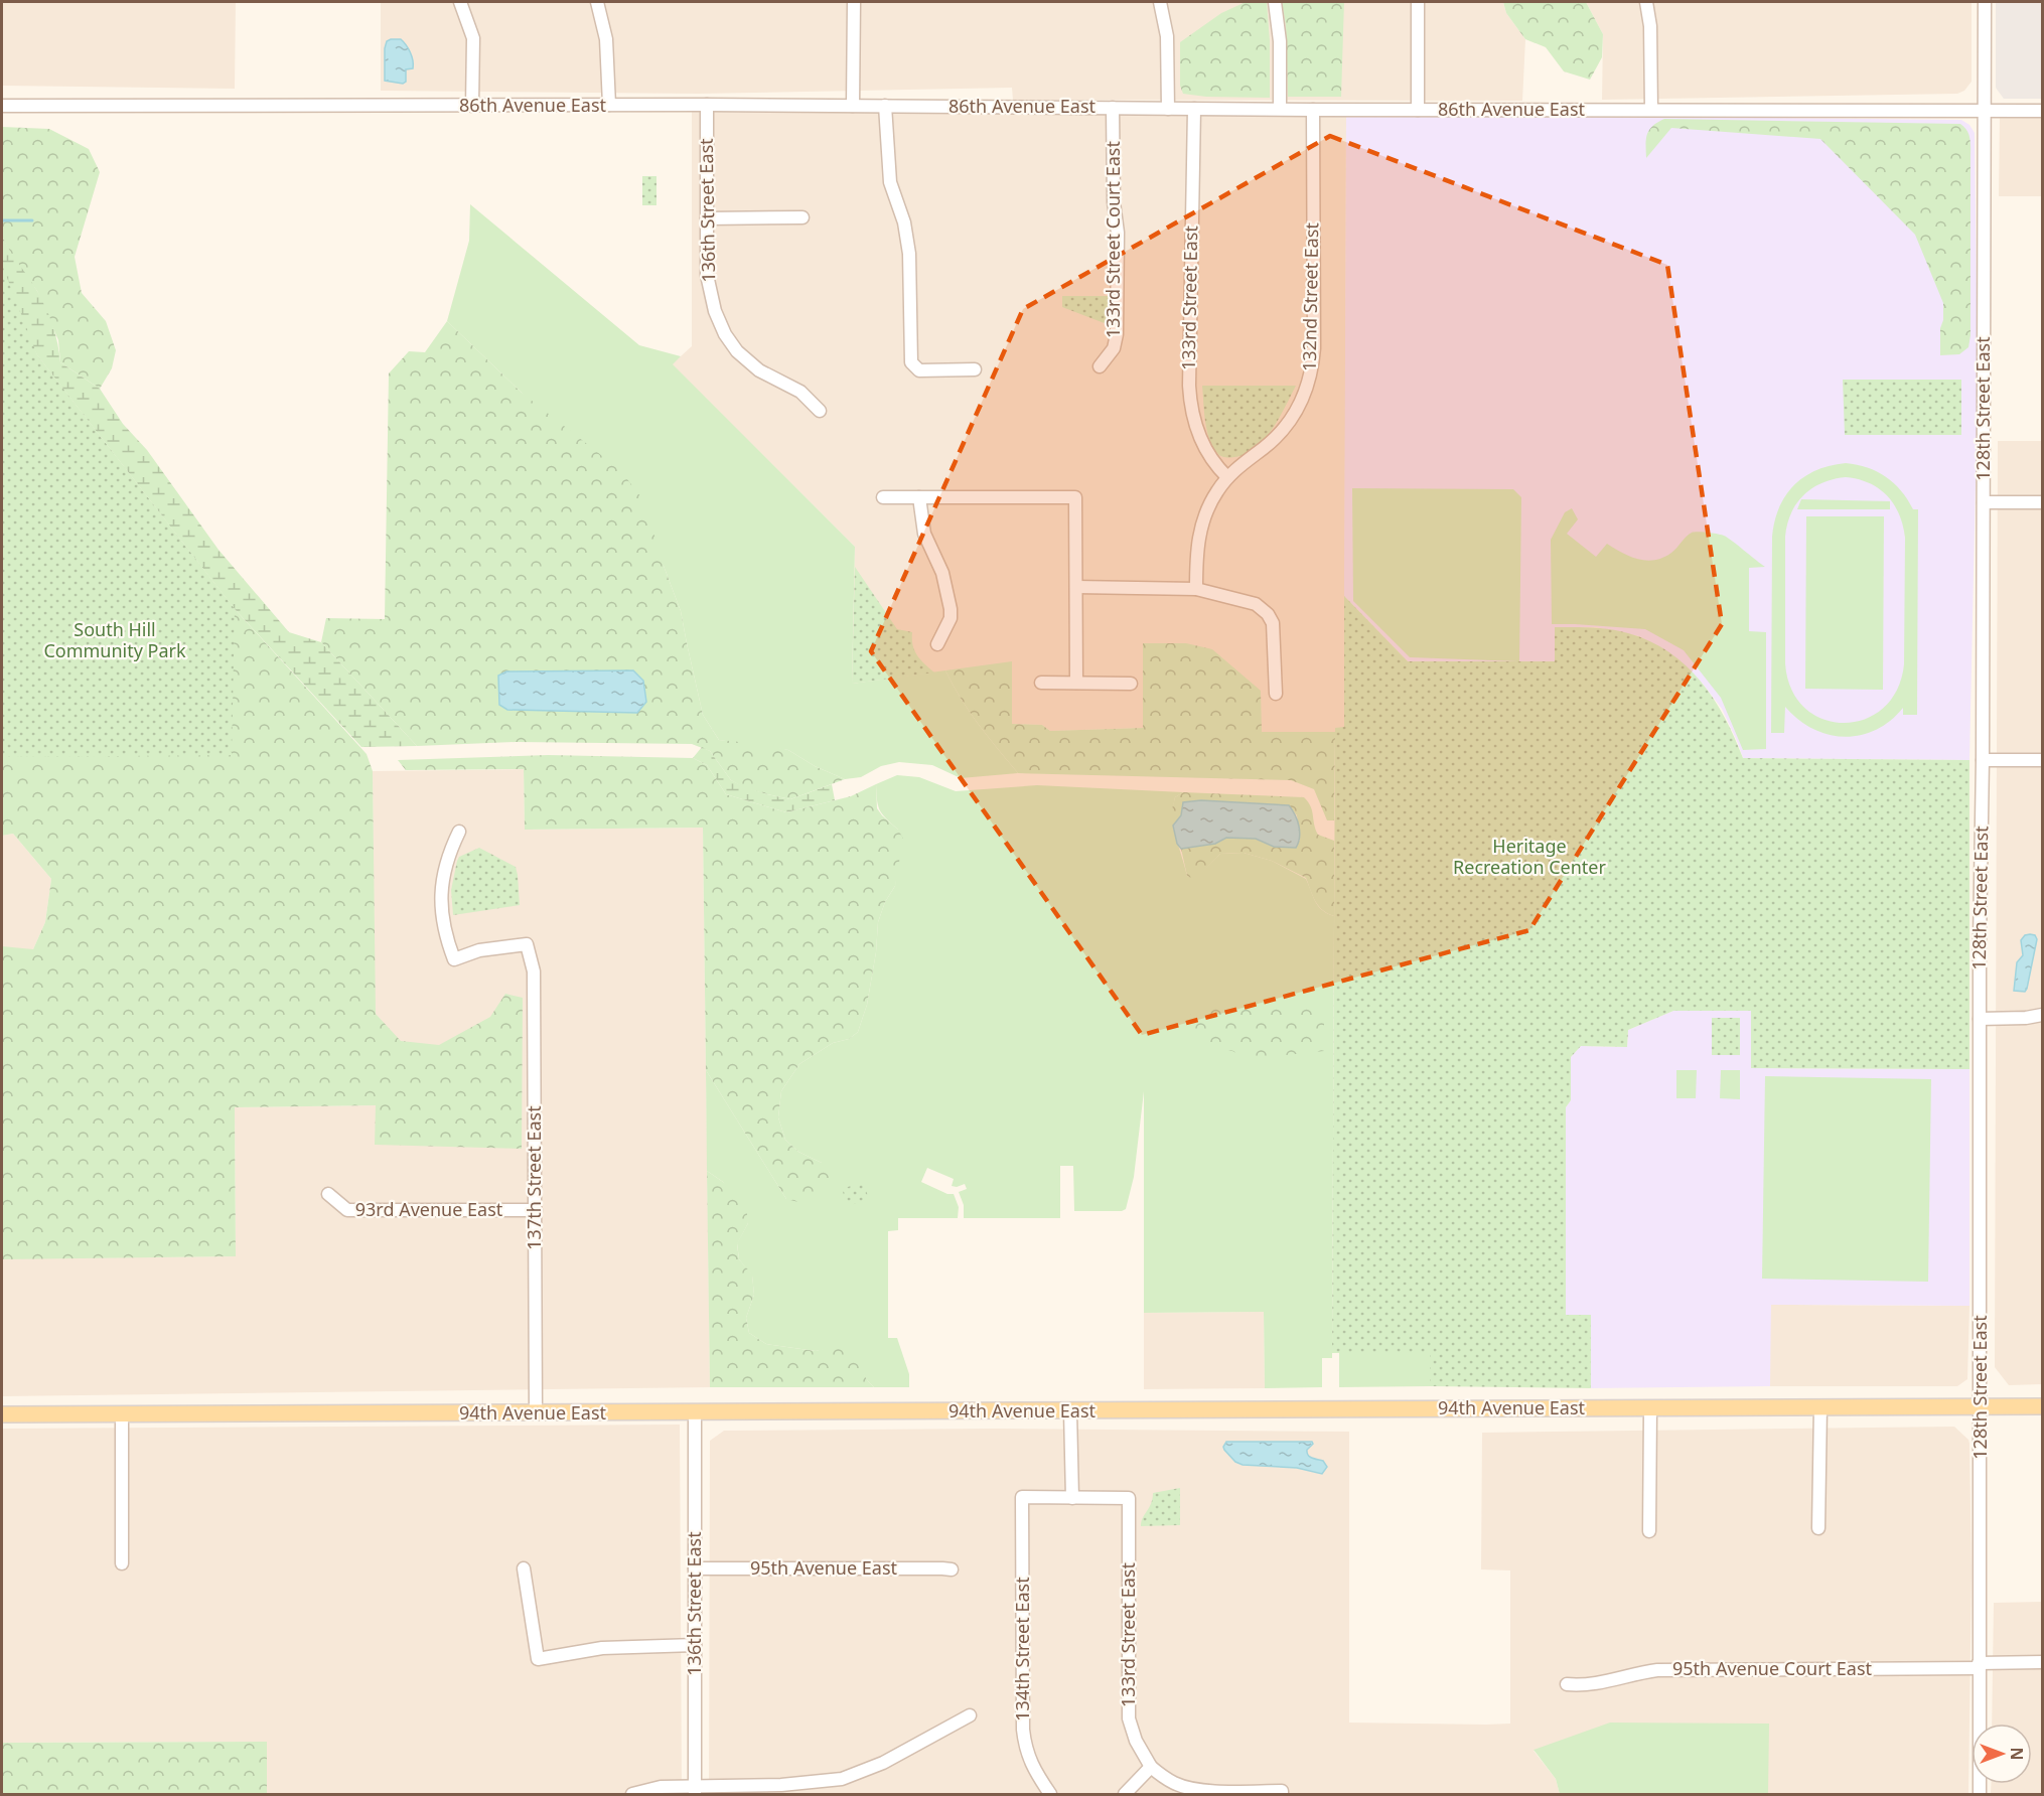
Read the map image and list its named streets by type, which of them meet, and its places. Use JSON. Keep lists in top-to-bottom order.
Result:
{
  "streets": {
    "main road": ["94th Avenue East"],
    "street": [
      "86th Avenue East",
      "136th Street East",
      "133rd Street Court East",
      "132nd Street East",
      "133rd Street East",
      "128th Street East",
      "137th Street East",
      "93rd Avenue East",
      "95th Avenue East",
      "134th Street East",
      "95th Avenue Court East"
    ]
  },
  "crossings": [
    ["86th Avenue East", "136th Street East"],
    ["86th Avenue East", "133rd Street Court East"],
    ["86th Avenue East", "132nd Street East"],
    ["86th Avenue East", "133rd Street East"],
    ["86th Avenue East", "128th Street East"],
    ["136th Street East", "94th Avenue East"],
    ["136th Street East", "95th Avenue East"],
    ["132nd Street East", "133rd Street East"],
    ["133rd Street East", "134th Street East"],
    ["128th Street East", "94th Avenue East"],
    ["128th Street East", "95th Avenue Court East"],
    ["137th Street East", "93rd Avenue East"],
    ["137th Street East", "94th Avenue East"]
  ],
  "parks": ["South Hill Community Park", "Heritage Recreation Center"],
  "north": "right"
}
